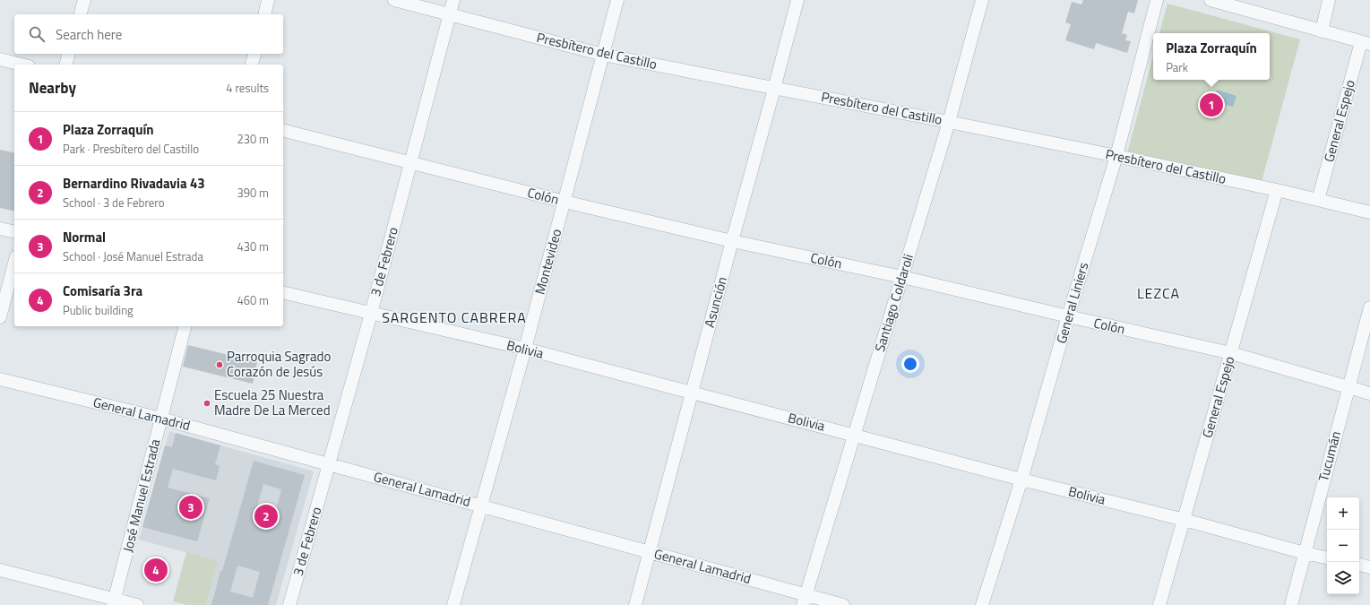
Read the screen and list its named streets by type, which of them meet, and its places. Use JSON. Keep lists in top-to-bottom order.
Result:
{
  "streets": {
    "street": [
      "Presbítero del Castillo",
      "General Espejo",
      "Colón",
      "3 de Febrero",
      "Montevideo",
      "Asunción",
      "Santiago Coldaroli",
      "General Liniers",
      "Bolivia",
      "General Lamadrid",
      "Tucumán",
      "José Manuel Estrada"
    ]
  },
  "crossings": [
    ["Presbítero del Castillo", "General Espejo"],
    ["Presbítero del Castillo", "3 de Febrero"],
    ["Presbítero del Castillo", "Montevideo"],
    ["Presbítero del Castillo", "Asunción"],
    ["Presbítero del Castillo", "Santiago Coldaroli"],
    ["Presbítero del Castillo", "General Liniers"],
    ["General Espejo", "Colón"],
    ["General Espejo", "Bolivia"],
    ["Colón", "3 de Febrero"],
    ["Colón", "Montevideo"],
    ["Colón", "Asunción"],
    ["Colón", "Santiago Coldaroli"],
    ["Colón", "General Liniers"],
    ["Colón", "Tucumán"],
    ["3 de Febrero", "Bolivia"],
    ["3 de Febrero", "General Lamadrid"],
    ["Montevideo", "Bolivia"],
    ["Montevideo", "General Lamadrid"],
    ["Asunción", "Bolivia"],
    ["Asunción", "General Lamadrid"],
    ["Santiago Coldaroli", "Bolivia"],
    ["Santiago Coldaroli", "General Lamadrid"],
    ["General Liniers", "Bolivia"],
    ["Bolivia", "Tucumán"],
    ["General Lamadrid", "José Manuel Estrada"]
  ],
  "districts": ["LEZCA", "SARGENTO CABRERA"],
  "places": ["Parroquia Sagrado Corazón de Jesús", "Escuela 25 Nuestra Madre De La Merced"],
  "page": {
    "search": "Search here",
    "popup": ["Plaza Zorraquín", "Park"],
    "heading": ["Nearby", "4 results"],
    "pins": [
      "1",
      "3",
      "2",
      "4"
    ],
    "list": [
      {
        "mark": "1",
        "name": "Plaza Zorraquín",
        "note": "Park · Presbítero del Castillo",
        "value": "230 m"
      },
      {
        "mark": "2",
        "name": "Bernardino Rivadavia 43",
        "note": "School · 3 de Febrero",
        "value": "390 m"
      },
      {
        "mark": "3",
        "name": "Normal",
        "note": "School · José Manuel Estrada",
        "value": "430 m"
      },
      {
        "mark": "4",
        "name": "Comisaría 3ra",
        "note": "Public building",
        "value": "460 m"
      }
    ],
    "map_buttons": ["+", "−"]
  }
}
